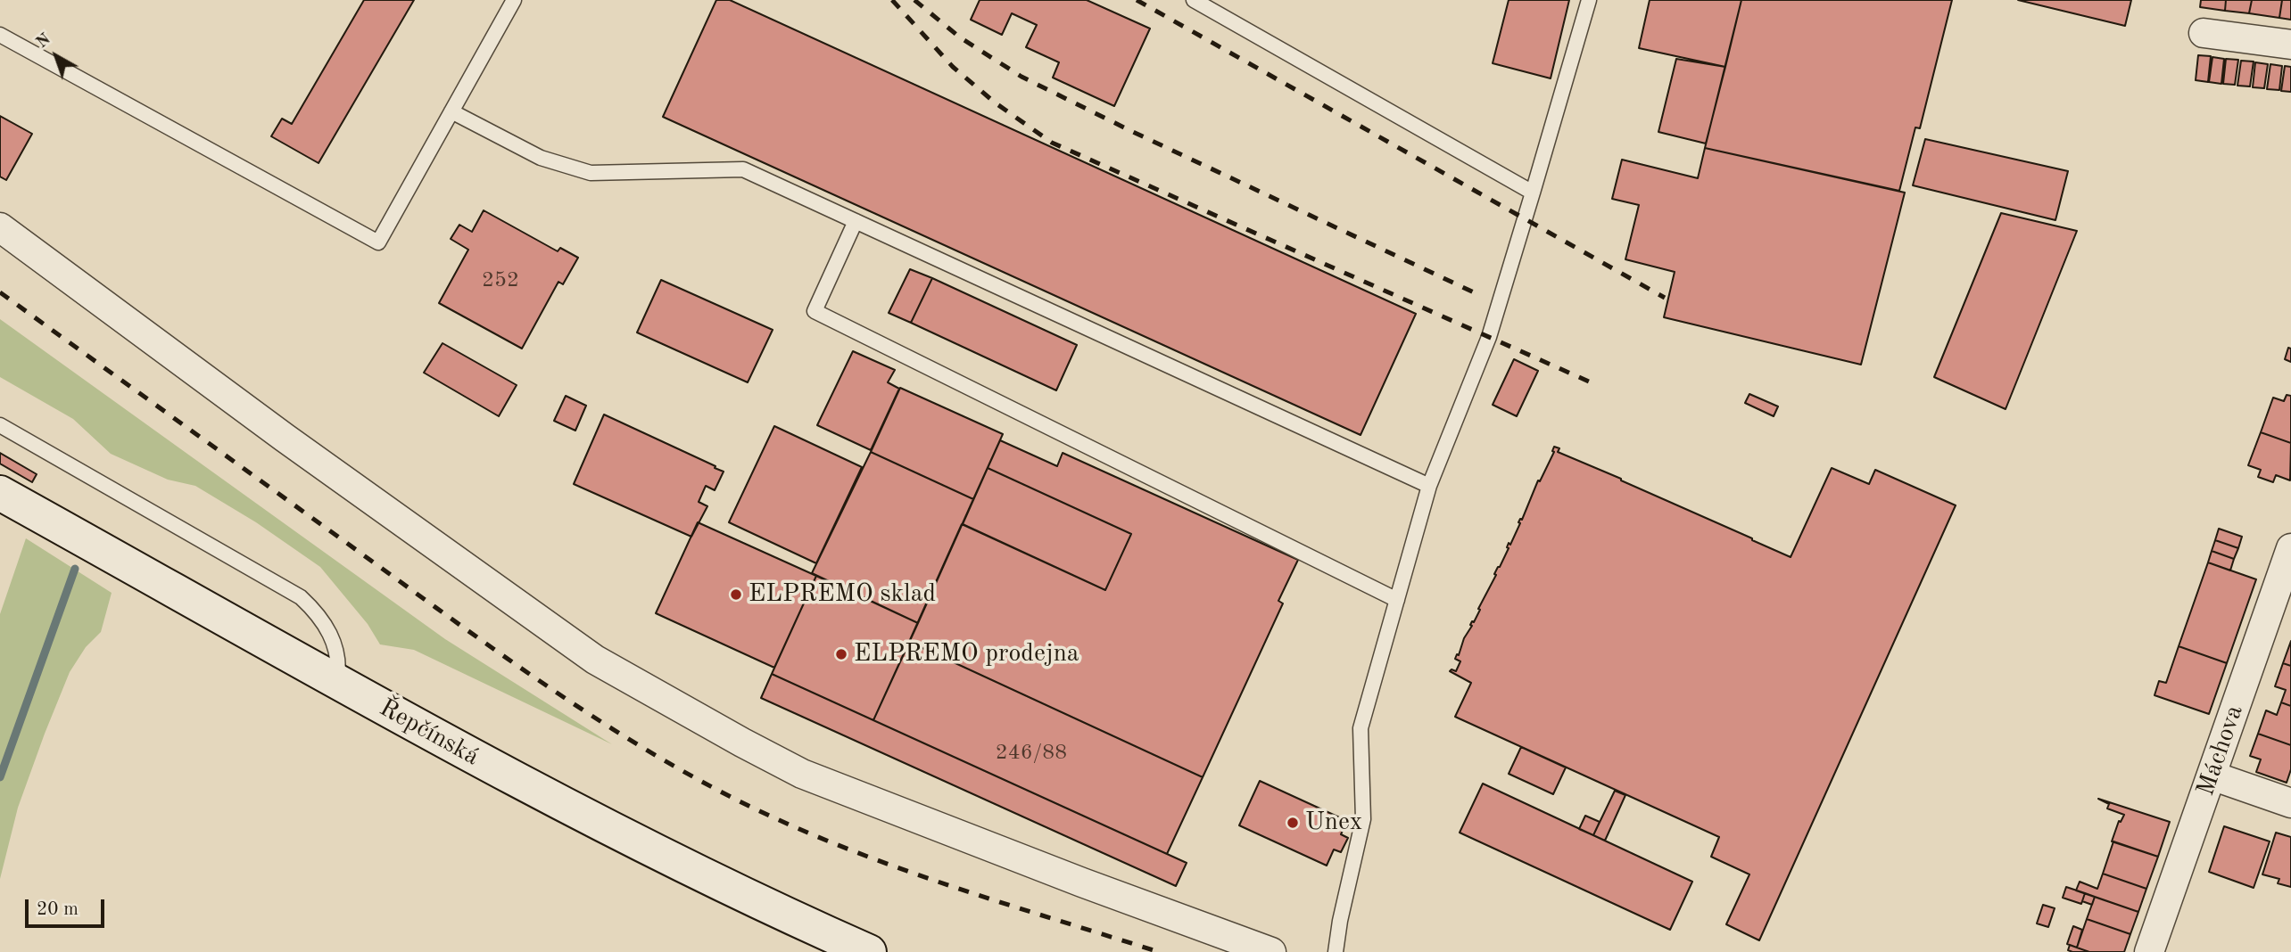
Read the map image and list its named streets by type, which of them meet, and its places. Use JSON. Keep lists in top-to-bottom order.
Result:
{
  "streets": {
    "street": ["Řepčínská", "Máchova"]
  },
  "places": ["ELPREMO sklad", "ELPREMO prodejna", "Unex"],
  "house_numbers": ["252", "246/88"],
  "scale_bar": "20 m",
  "north": "top left"
}
